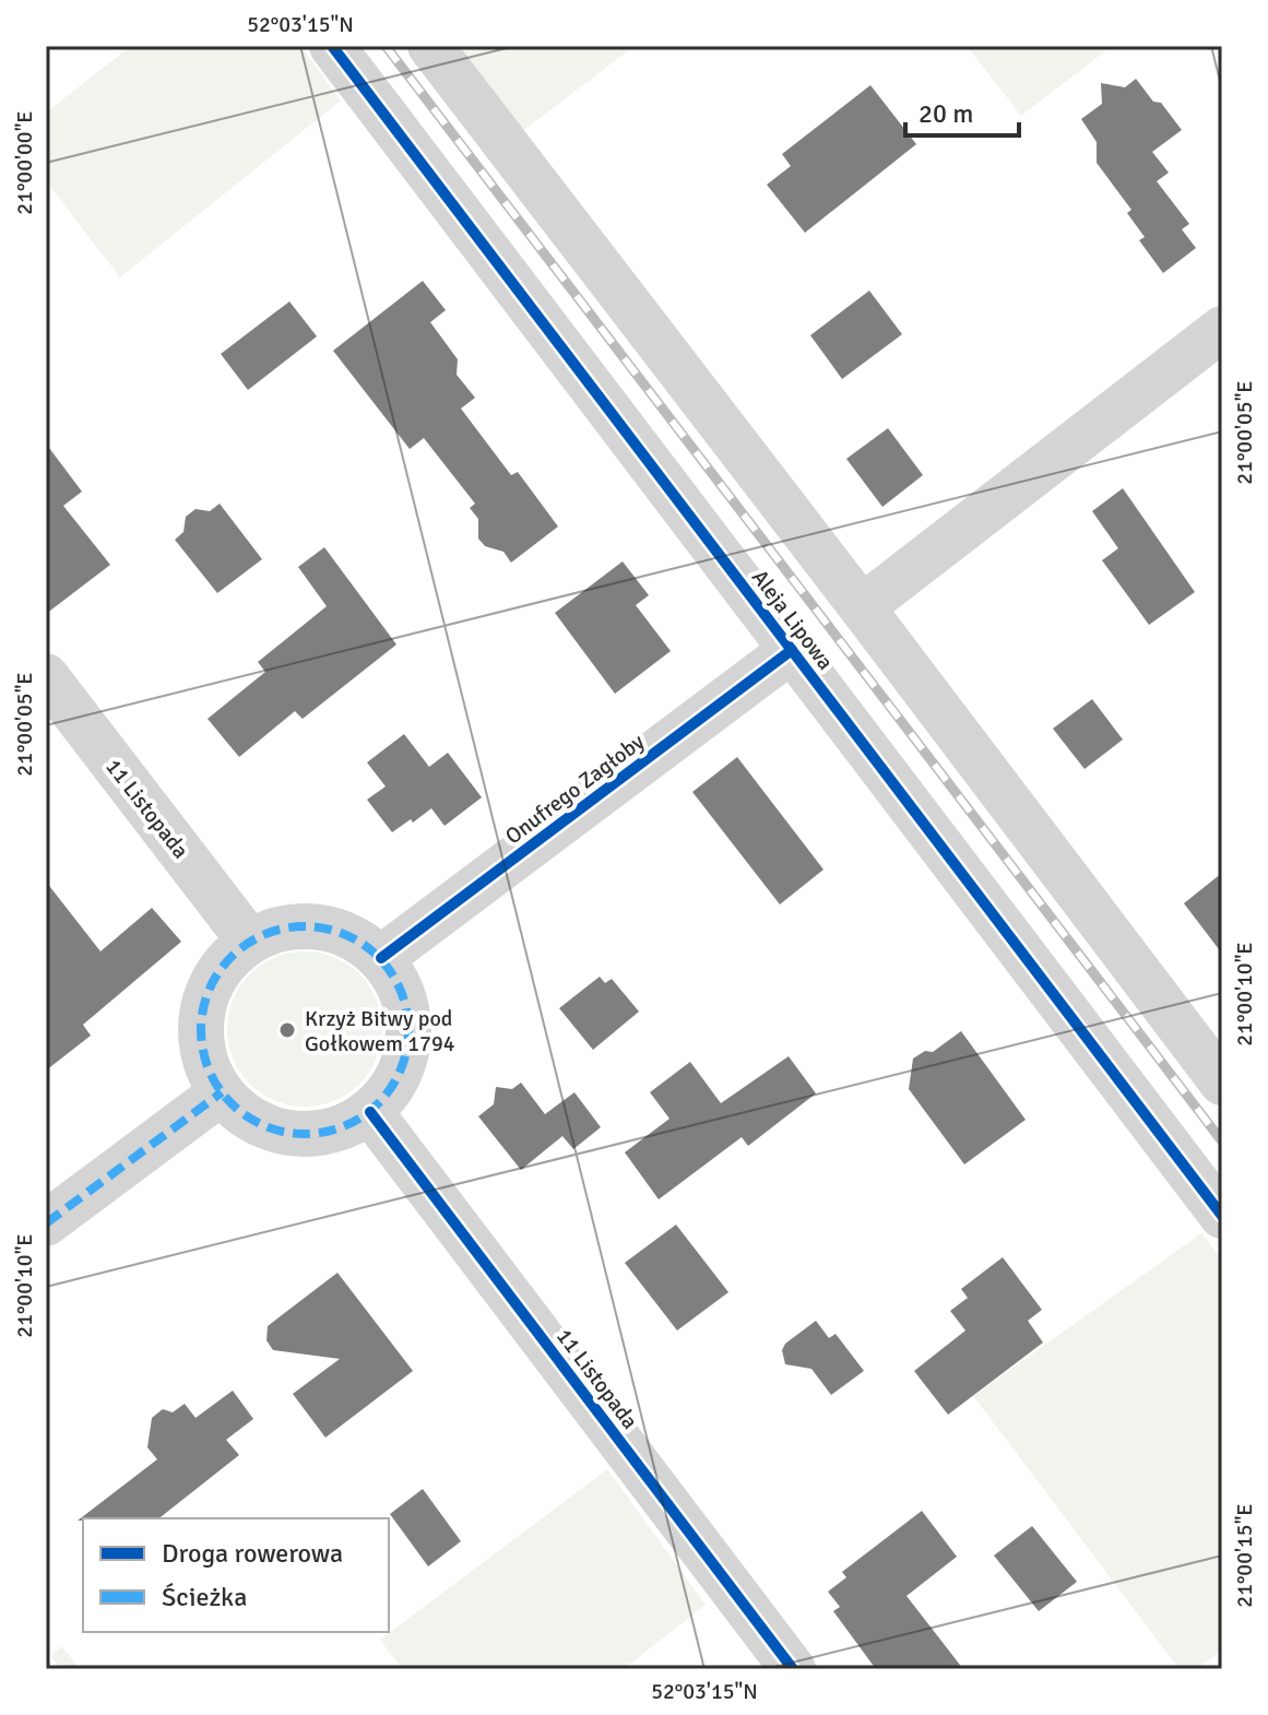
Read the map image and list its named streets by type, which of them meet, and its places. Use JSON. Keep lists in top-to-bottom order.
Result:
{
  "streets": {
    "street": ["Aleja Lipowa", "Onufrego Zagłoby", "11 Listopada"]
  },
  "crossings": [
    ["Aleja Lipowa", "Onufrego Zagłoby"],
    ["Onufrego Zagłoby", "11 Listopada"]
  ],
  "places": ["Krzyż Bitwy pod Gołkowem 1794"],
  "legend": ["Droga rowerowa", "Ścieżka"],
  "scale_bar": "20 m",
  "coordinates": [
    "52°03'15\"N",
    "21°00'00\"E",
    "21°00'05\"E",
    "21°00'10\"E",
    "21°00'15\"E"
  ]
}
